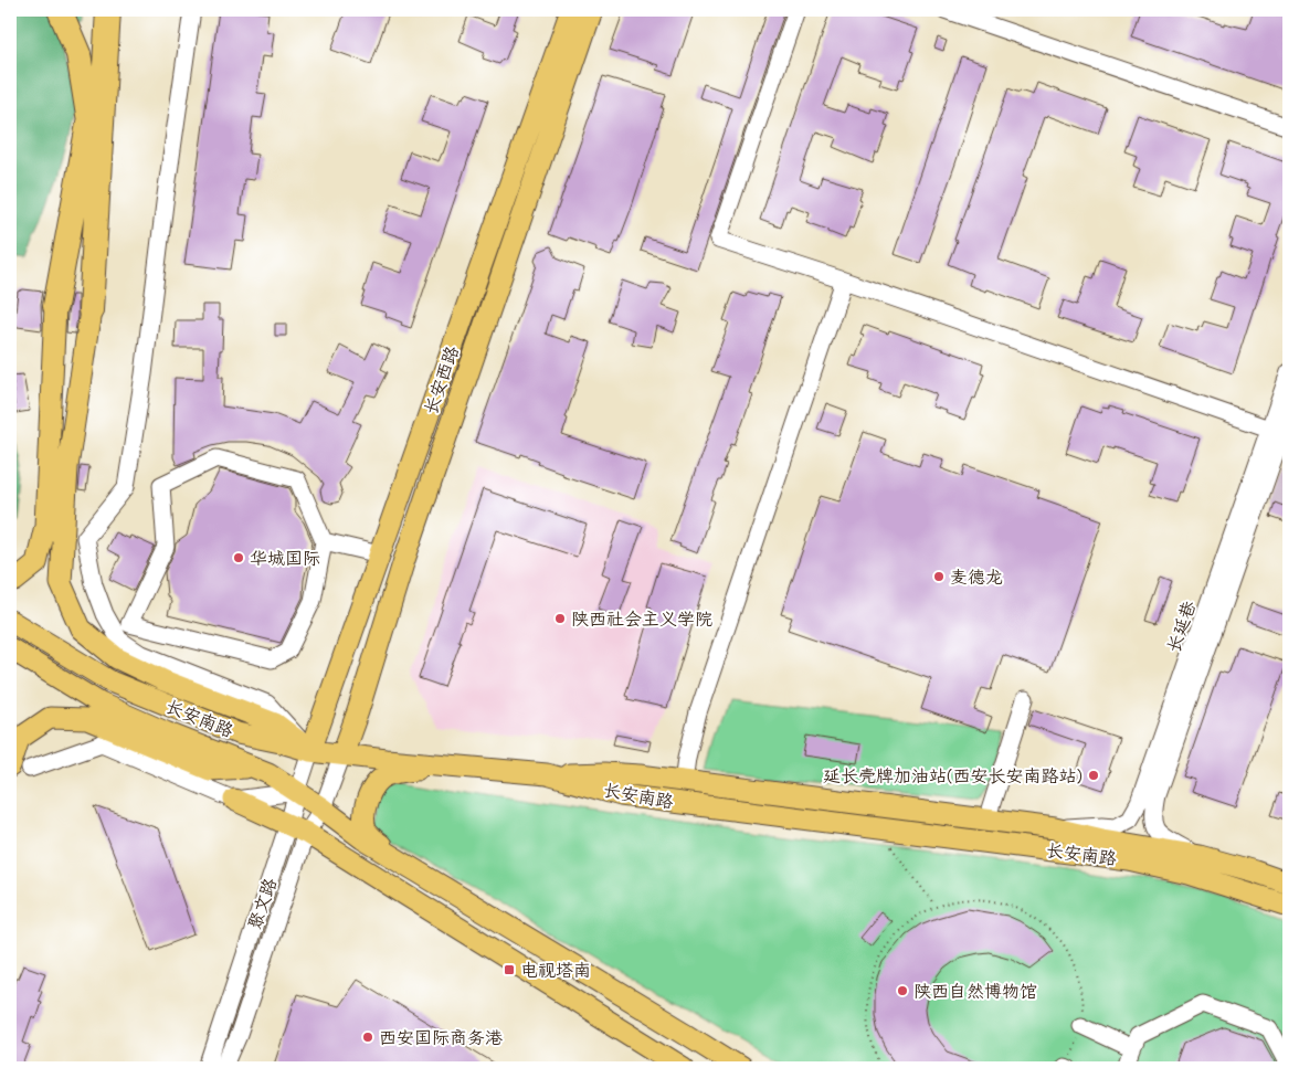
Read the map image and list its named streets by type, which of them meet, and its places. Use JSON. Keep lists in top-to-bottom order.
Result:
{
  "streets": {
    "main road": ["长安西路", "长安南路"],
    "street": ["长延巷", "聚文路"]
  },
  "crossings": [
    ["长安西路", "长安南路"],
    ["长安西路", "聚文路"],
    ["长安南路", "聚文路"]
  ],
  "places": {
    "other": [
      "华城国际",
      "麦德龙",
      "陕西社会主义学院",
      "延长壳牌加油站(西安长安南路站)",
      "陕西自然博物馆",
      "西安国际商务港"
    ],
    "transit": ["电视塔南"]
  }
}
